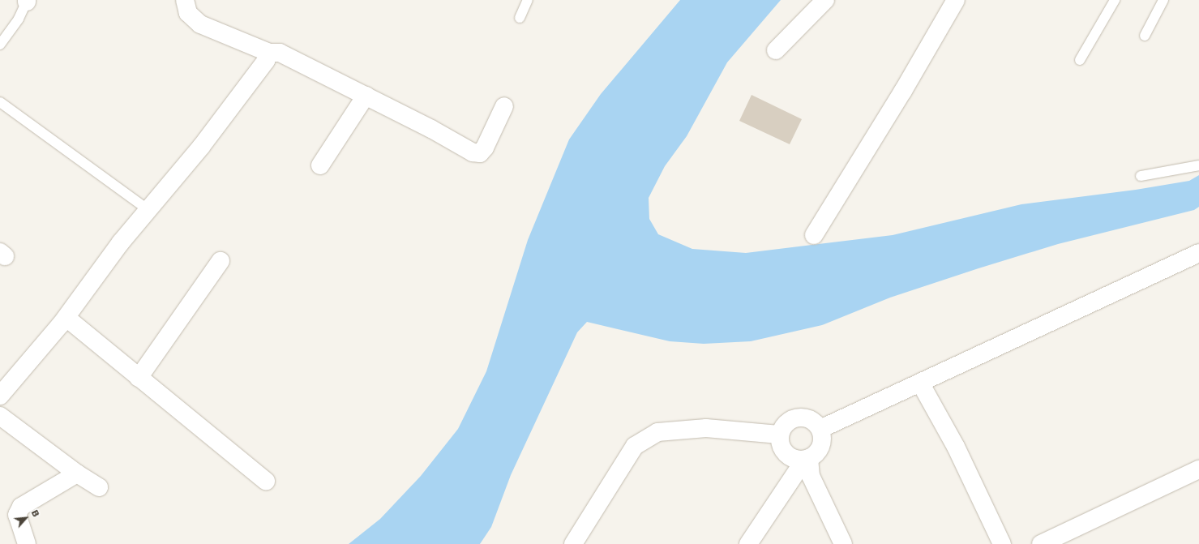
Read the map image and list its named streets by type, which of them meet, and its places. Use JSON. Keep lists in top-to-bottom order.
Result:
{
  "north": "top right"
}
